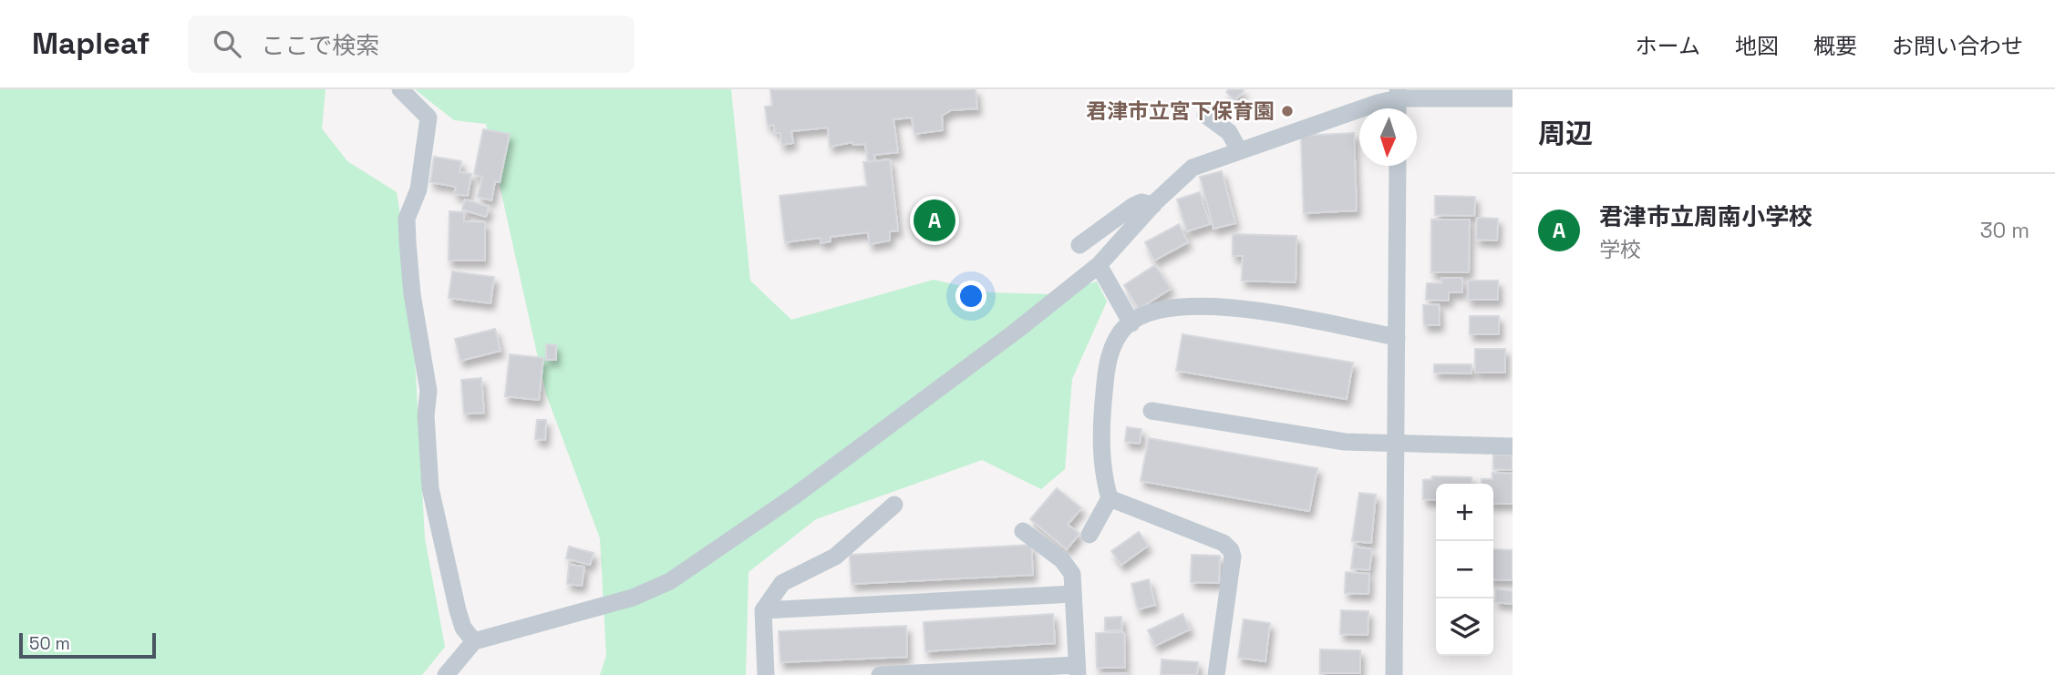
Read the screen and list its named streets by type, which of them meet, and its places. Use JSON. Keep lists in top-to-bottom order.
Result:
{
  "places": ["君津市立宮下保育園"],
  "scale_bar": "50 m",
  "north": "bottom",
  "page": {
    "header": "Mapleaf",
    "search": "ここで検索",
    "nav": [
      "ホーム",
      "地図",
      "概要",
      "お問い合わせ"
    ],
    "heading": "周辺",
    "list": [
      {
        "mark": "A",
        "name": "君津市立周南小学校",
        "note": "学校",
        "value": "30 m"
      }
    ],
    "pins": "A",
    "map_buttons": ["+", "−"],
    "scale": "50 m"
  }
}
